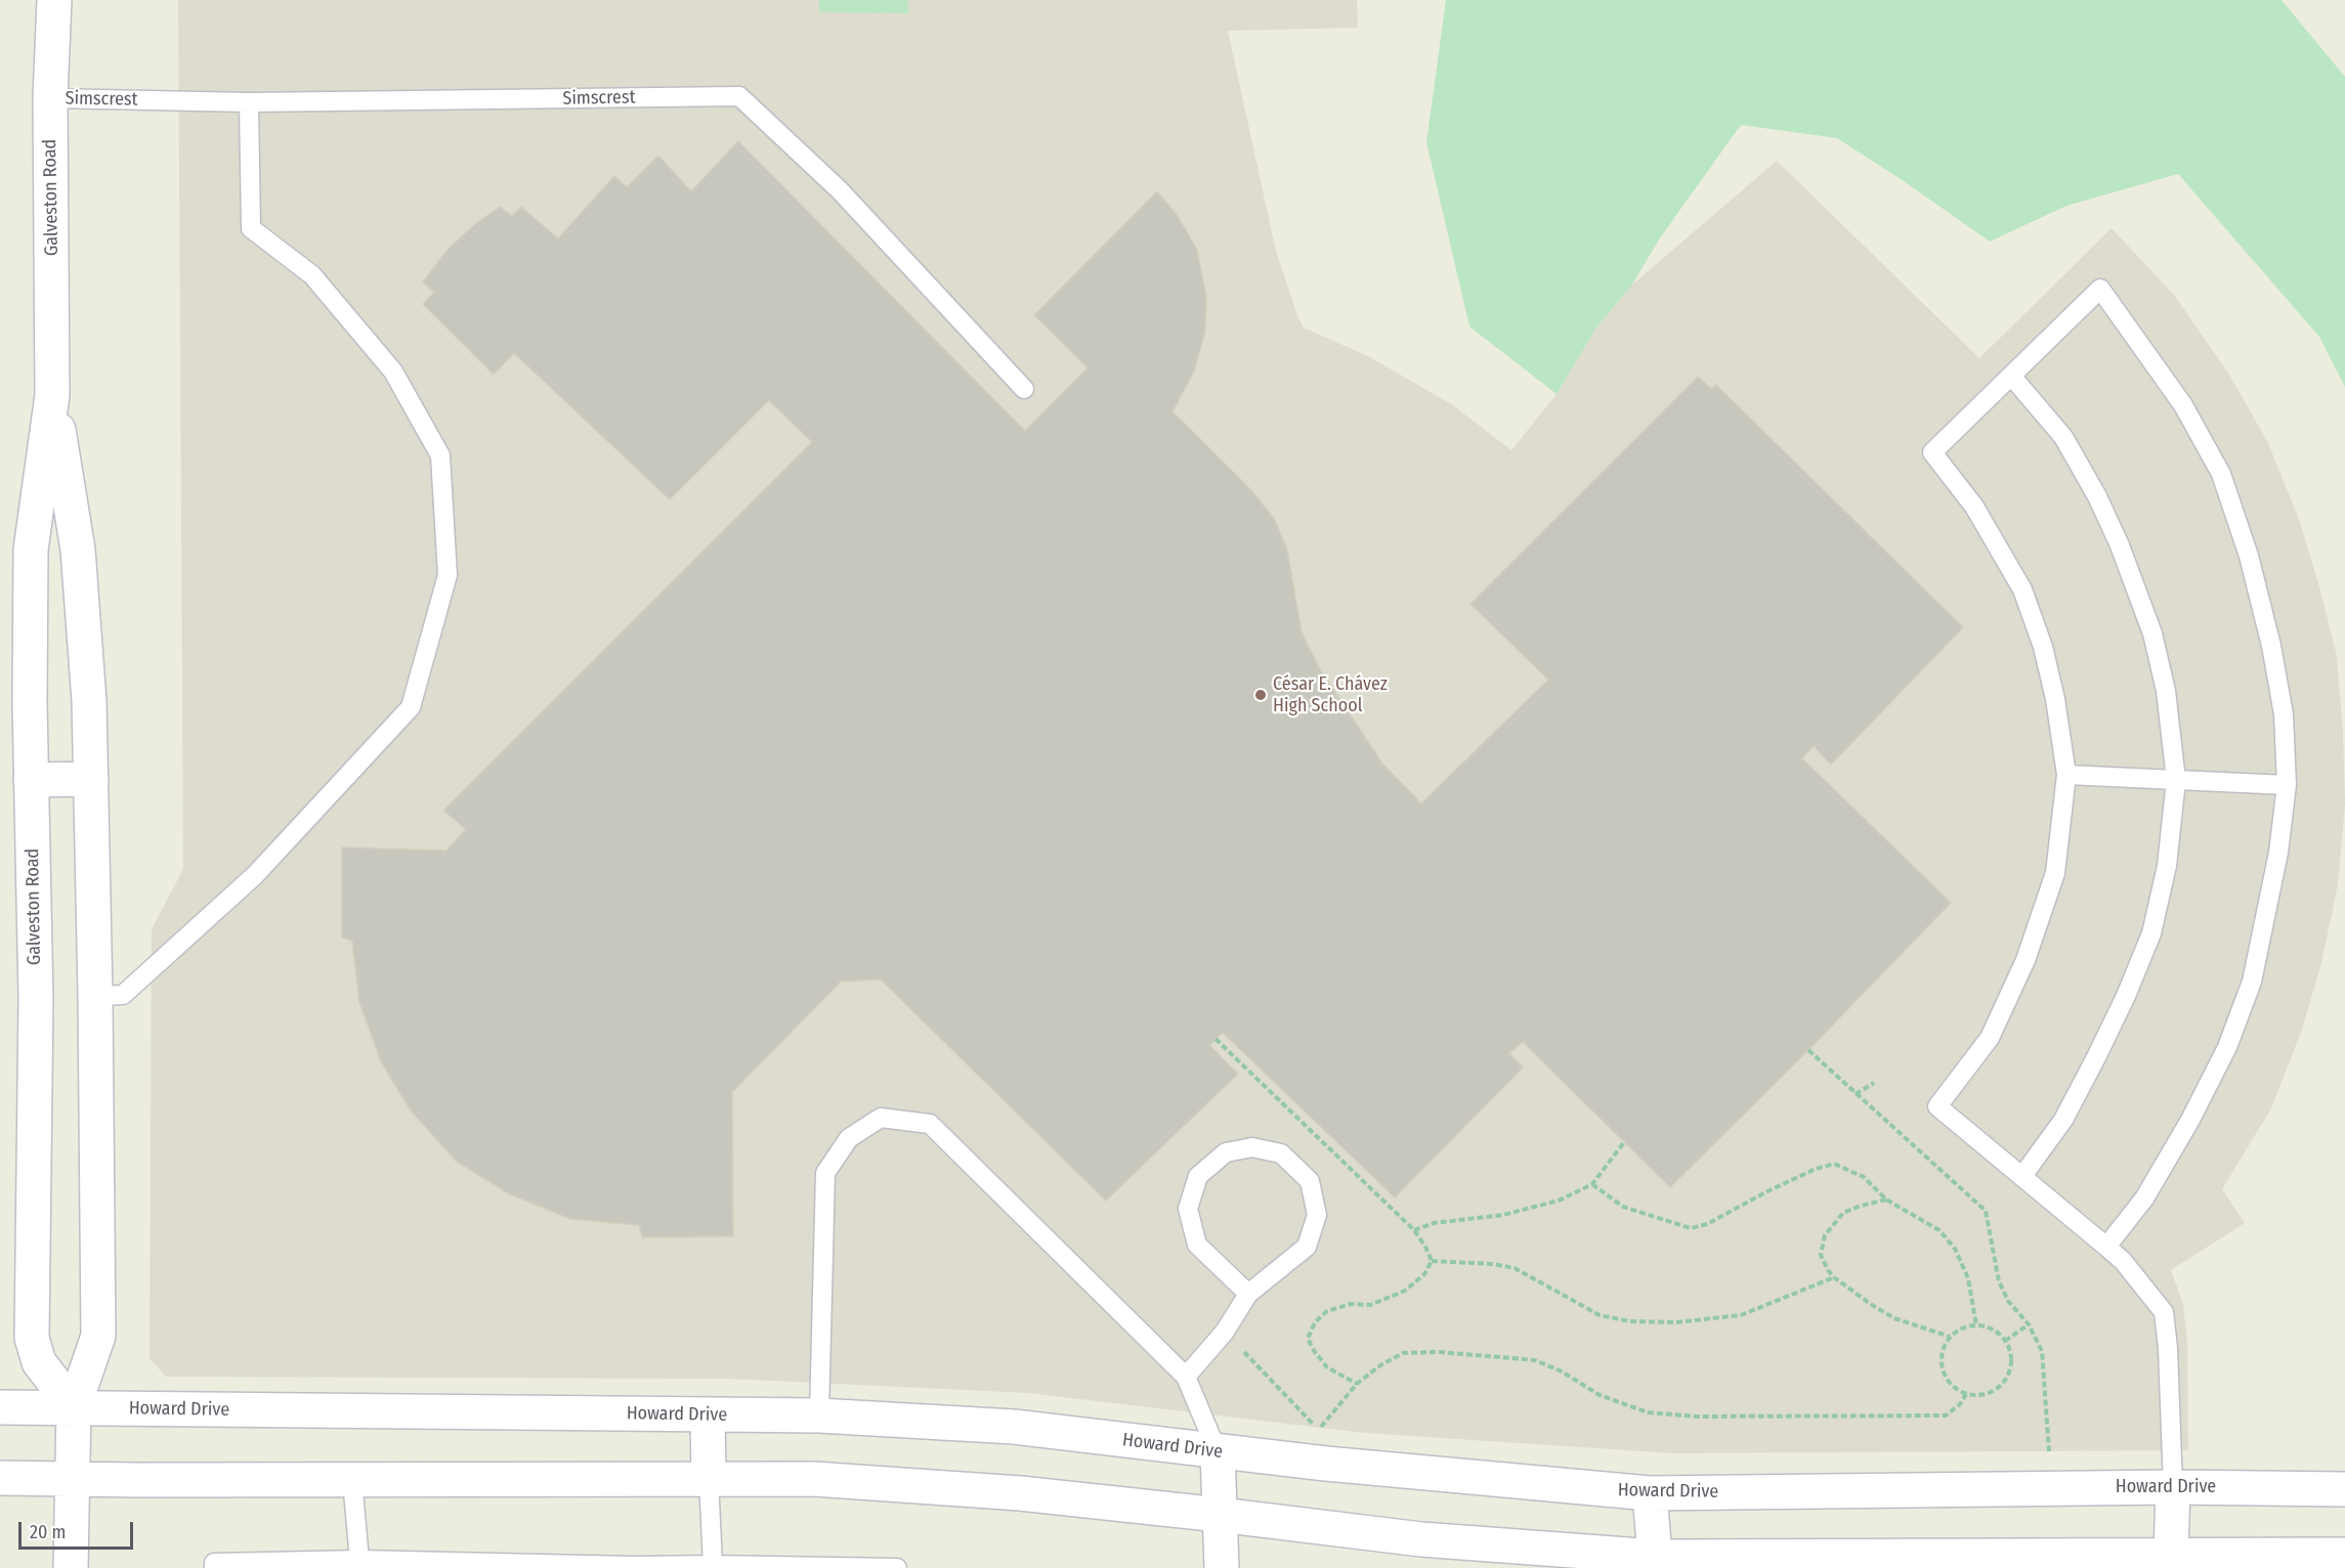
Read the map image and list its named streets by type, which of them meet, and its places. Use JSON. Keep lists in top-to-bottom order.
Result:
{
  "streets": {
    "main road": ["Galveston Road", "Howard Drive"],
    "lane": ["Simscrest"]
  },
  "crossings": [
    ["Simscrest", "Galveston Road"],
    ["Galveston Road", "Howard Drive"]
  ],
  "places": ["César E. Chávez High School"],
  "scale_bar": "20 m"
}
